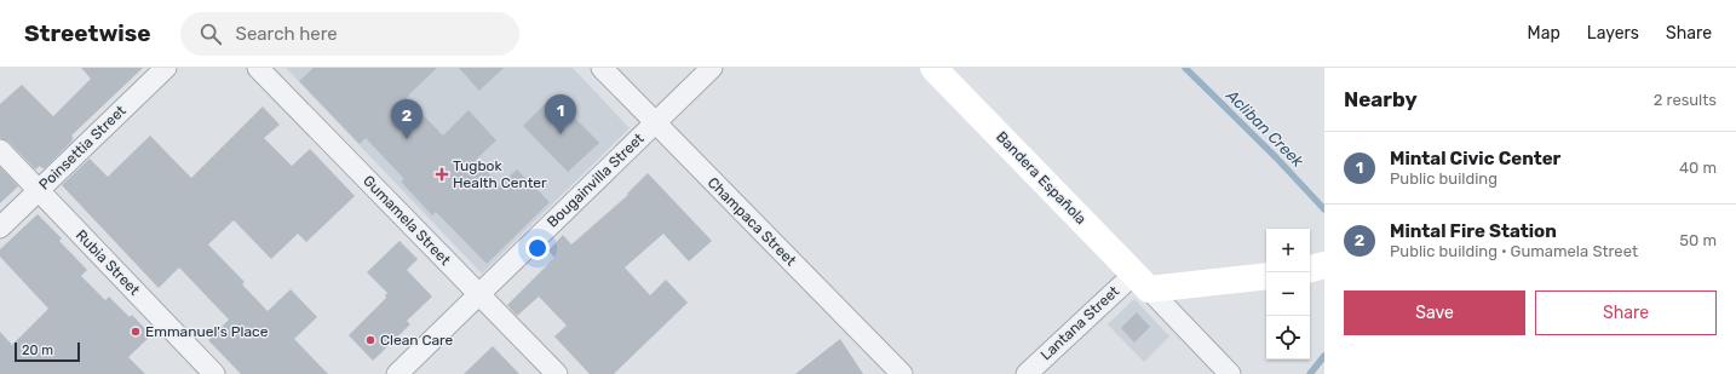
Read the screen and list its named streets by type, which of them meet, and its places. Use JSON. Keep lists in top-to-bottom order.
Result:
{
  "streets": {
    "street": [
      "Poinsettia Street",
      "Bandera Española",
      "Bougainvilla Street",
      "Gumamela Street",
      "Champaca Street",
      "Rubia Street",
      "Lantana Street"
    ]
  },
  "crossings": [
    ["Poinsettia Street", "Rubia Street"],
    ["Bandera Española", "Lantana Street"],
    ["Bougainvilla Street", "Gumamela Street"],
    ["Bougainvilla Street", "Champaca Street"]
  ],
  "water": ["Acliban Creek"],
  "places": {
    "health": ["Tugbok Health Center"],
    "other": ["Emmanuel's Place", "Clean Care"]
  },
  "scale_bar": "20 m",
  "page": {
    "header": "Streetwise",
    "search": "Search here",
    "nav": ["Map", "Layers", "Share"],
    "heading": ["Nearby", "2 results"],
    "pins": ["1", "2"],
    "list": [
      {
        "mark": "1",
        "name": "Mintal Civic Center",
        "note": "Public building",
        "value": "40 m"
      },
      {
        "mark": "2",
        "name": "Mintal Fire Station",
        "note": "Public building · Gumamela Street",
        "value": "50 m"
      }
    ],
    "map_buttons": ["+", "−"],
    "buttons": ["Save", "Share"],
    "scale": "20 m"
  }
}
